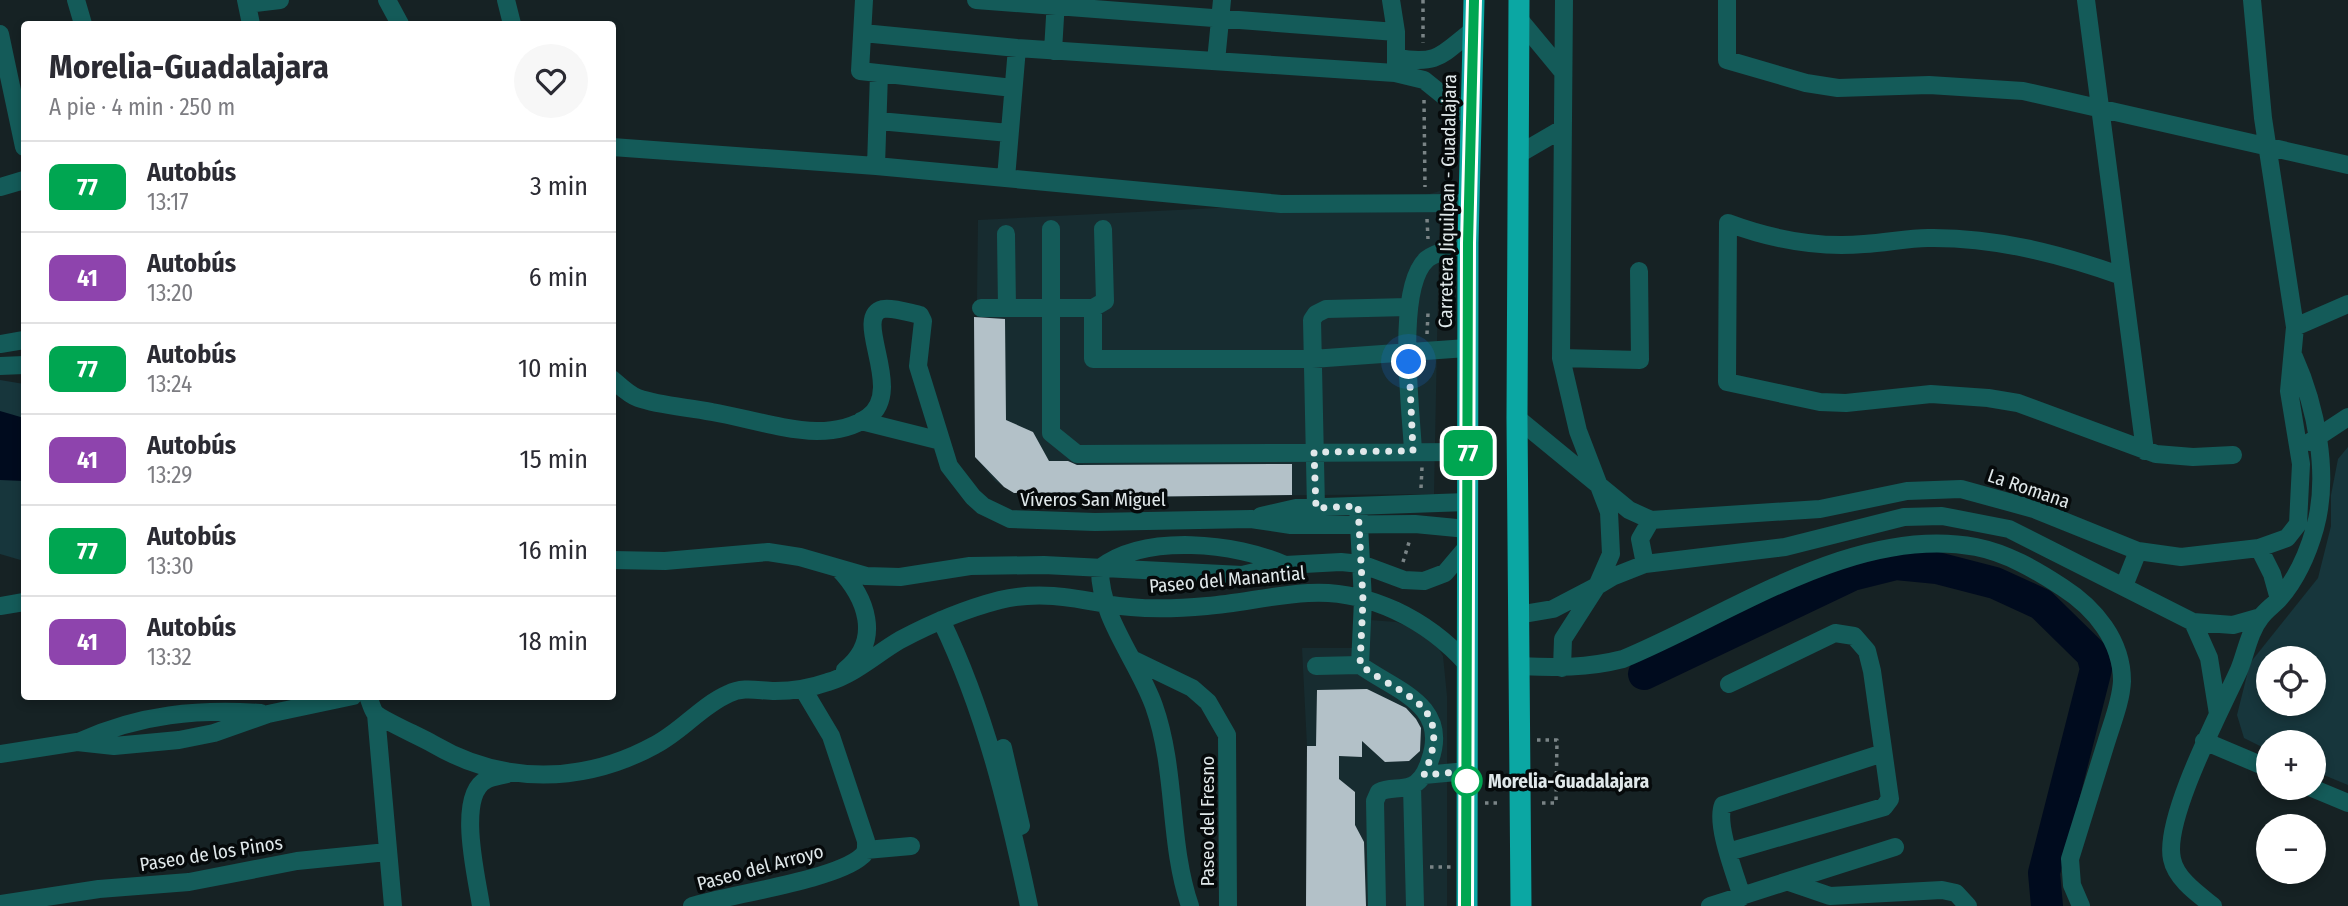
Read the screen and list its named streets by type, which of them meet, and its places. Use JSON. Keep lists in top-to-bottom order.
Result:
{
  "streets": {
    "highway": ["Carretera Jiquilpan - Guadalajara"],
    "street": [
      "La Romana",
      "Víveros San Miguel",
      "Paseo del Manantial",
      "Paseo del Fresno",
      "Paseo de los Pinos",
      "Paseo del Arroyo"
    ]
  },
  "crossings": [
    ["Carretera Jiquilpan - Guadalajara", "Víveros San Miguel"],
    ["Carretera Jiquilpan - Guadalajara", "Paseo del Manantial"],
    ["Víveros San Miguel", "Paseo del Manantial"],
    ["Paseo del Manantial", "Paseo del Fresno"]
  ],
  "places": ["Morelia-Guadalajara"],
  "lines": ["bus line 77"],
  "page": {
    "on_map": "77",
    "heading": ["Morelia-Guadalajara", "A pie · 4 min · 250 m"],
    "list": [
      {
        "mark": "77",
        "name": "Autobús",
        "note": "13:17",
        "value": "3 min"
      },
      {
        "mark": "41",
        "name": "Autobús",
        "note": "13:20",
        "value": "6 min"
      },
      {
        "mark": "77",
        "name": "Autobús",
        "note": "13:24",
        "value": "10 min"
      },
      {
        "mark": "41",
        "name": "Autobús",
        "note": "13:29",
        "value": "15 min"
      },
      {
        "mark": "77",
        "name": "Autobús",
        "note": "13:30",
        "value": "16 min"
      },
      {
        "mark": "41",
        "name": "Autobús",
        "note": "13:32",
        "value": "18 min"
      }
    ],
    "map_buttons": ["+", "−"]
  }
}
